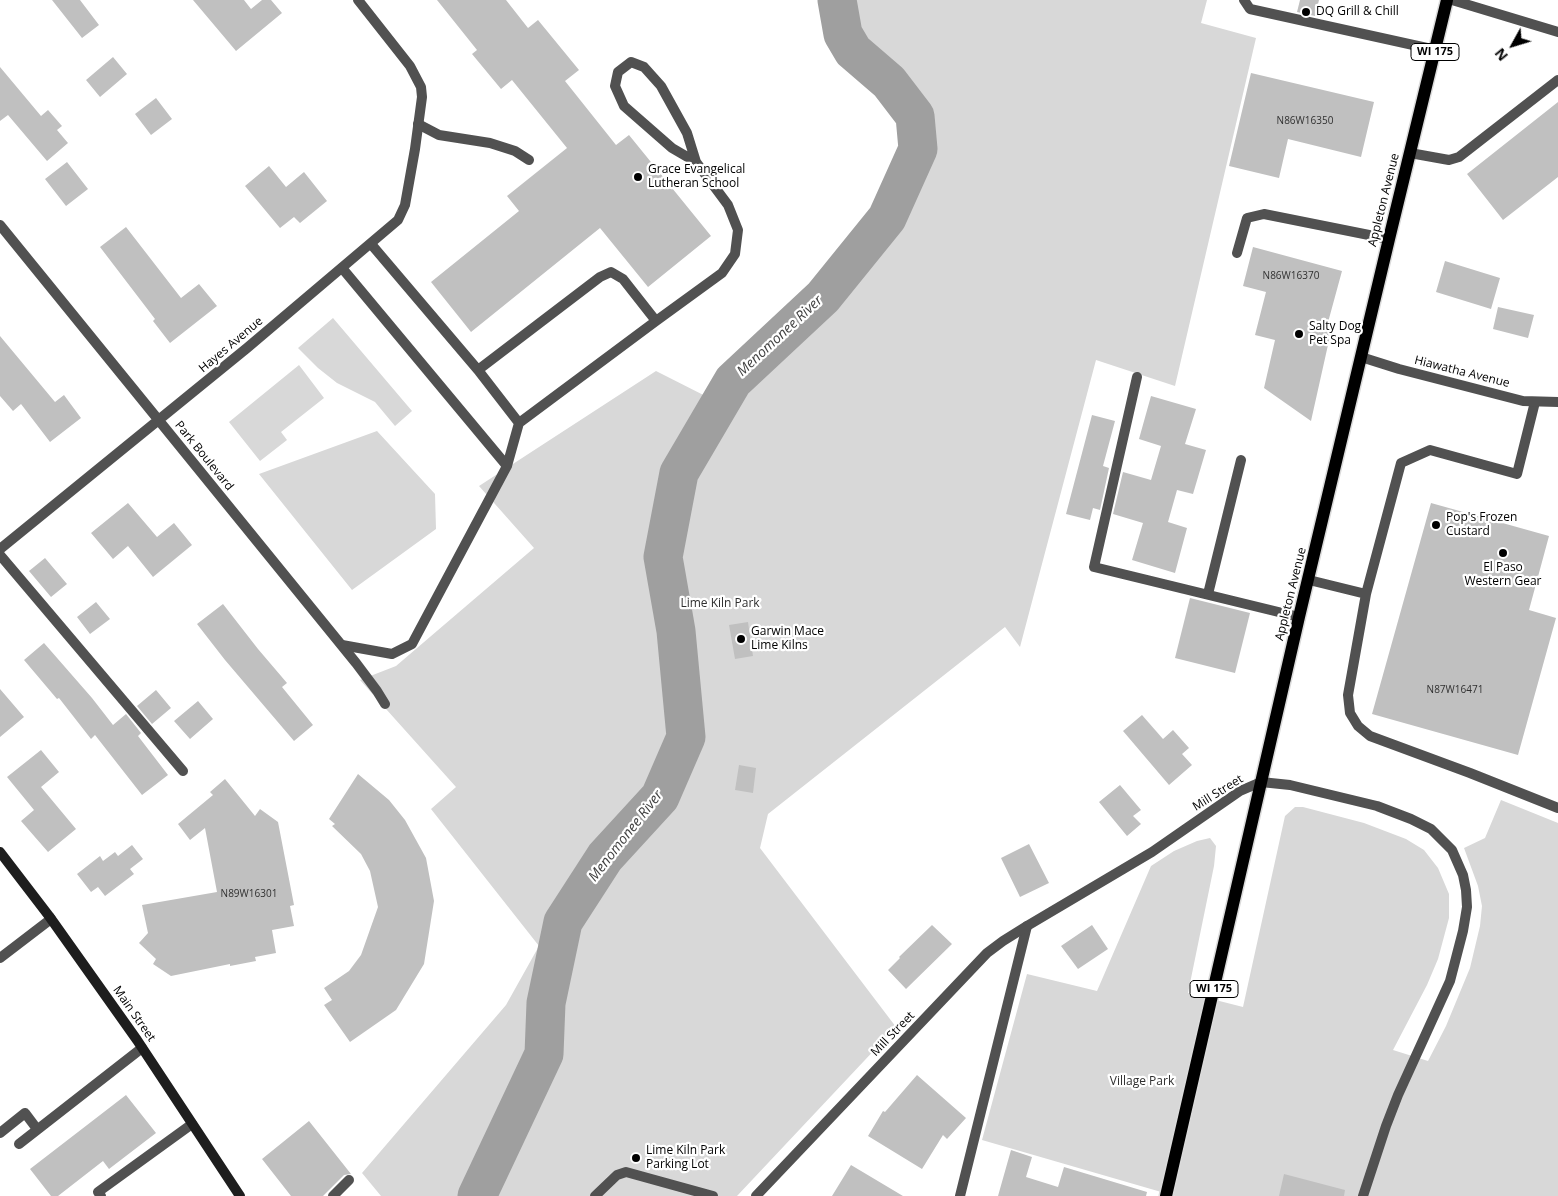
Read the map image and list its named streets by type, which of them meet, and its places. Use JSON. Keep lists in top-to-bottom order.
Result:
{
  "streets": {
    "main road": ["WI 175", "Appleton Avenue", "Main Street"],
    "street": [
      "Hayes Avenue",
      "Hiawatha Avenue",
      "Park Boulevard",
      "Mill Street"
    ]
  },
  "crossings": [
    ["Appleton Avenue", "Hiawatha Avenue"],
    ["Appleton Avenue", "Mill Street"],
    ["Hayes Avenue", "Park Boulevard"]
  ],
  "water": ["Menomonee River"],
  "parks": ["Lime Kiln Park", "Village Park"],
  "places": [
    "DQ Grill & Chill",
    "Grace Evangelical Lutheran School",
    "Salty Dog Pet Spa",
    "Pop's Frozen Custard",
    "El Paso Western Gear",
    "Garwin Mace Lime Kilns",
    "Lime Kiln Park Parking Lot"
  ],
  "house_numbers": [
    "N86W16350",
    "N86W16370",
    "N87W16471",
    "N89W16301"
  ],
  "north": "bottom left"
}
